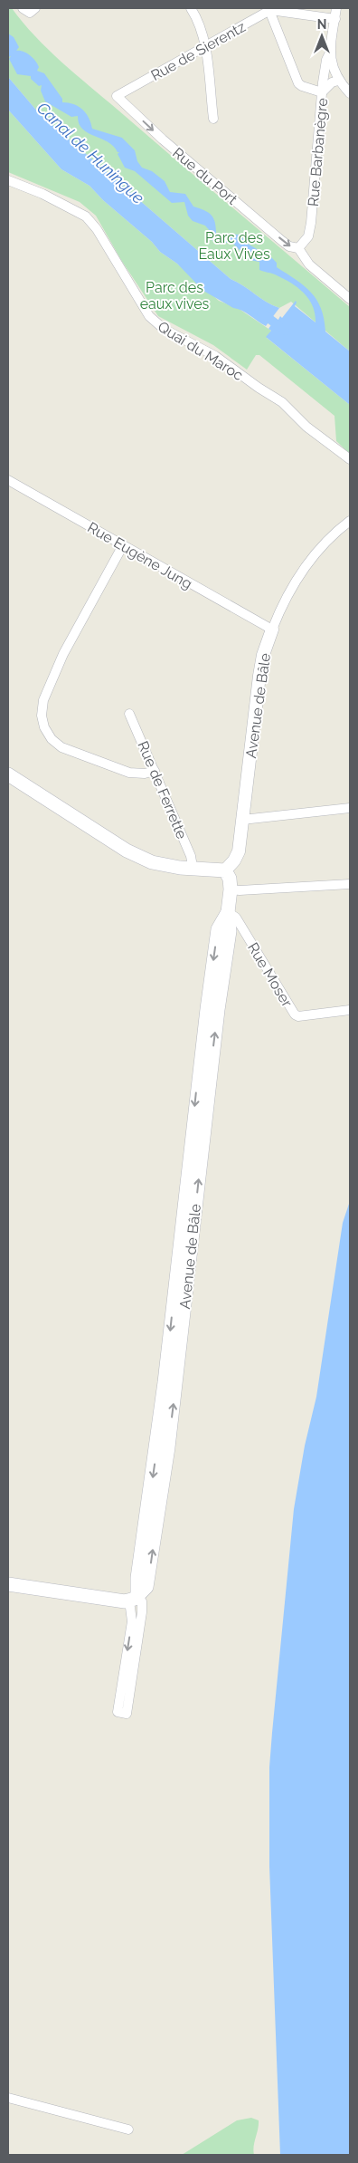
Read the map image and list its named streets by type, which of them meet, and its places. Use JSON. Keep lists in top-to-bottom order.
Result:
{
  "streets": {
    "main road": ["Avenue de Bâle"],
    "street": [
      "Rue de Sierentz",
      "Rue Barbanègre",
      "Rue du Port",
      "Quai du Maroc",
      "Rue Eugène Jung",
      "Rue de Ferrette",
      "Rue Moser"
    ]
  },
  "crossings": [
    ["Rue de Sierentz", "Rue du Port"],
    ["Rue Barbanègre", "Rue du Port"],
    ["Rue Eugène Jung", "Avenue de Bâle"],
    ["Avenue de Bâle", "Rue Moser"]
  ],
  "one_way": ["Rue du Port"],
  "water": ["Canal de Huningue"],
  "parks": ["Parc des Eaux Vives", "Parc des eaux vives"],
  "north": "top"
}
